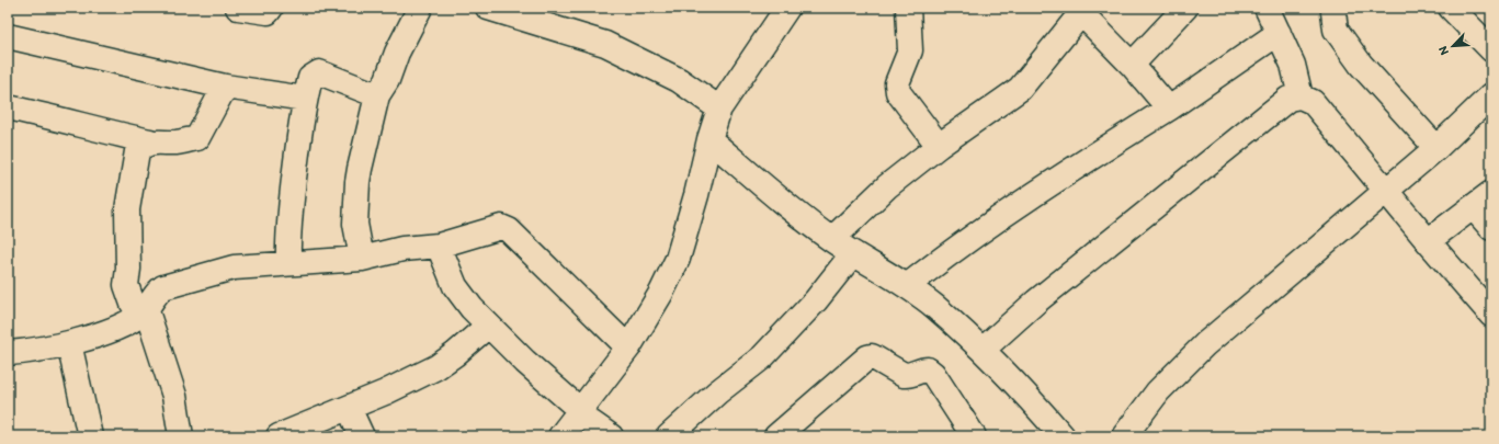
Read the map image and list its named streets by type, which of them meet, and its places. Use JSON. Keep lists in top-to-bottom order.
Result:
{
  "north": "bottom left"
}
